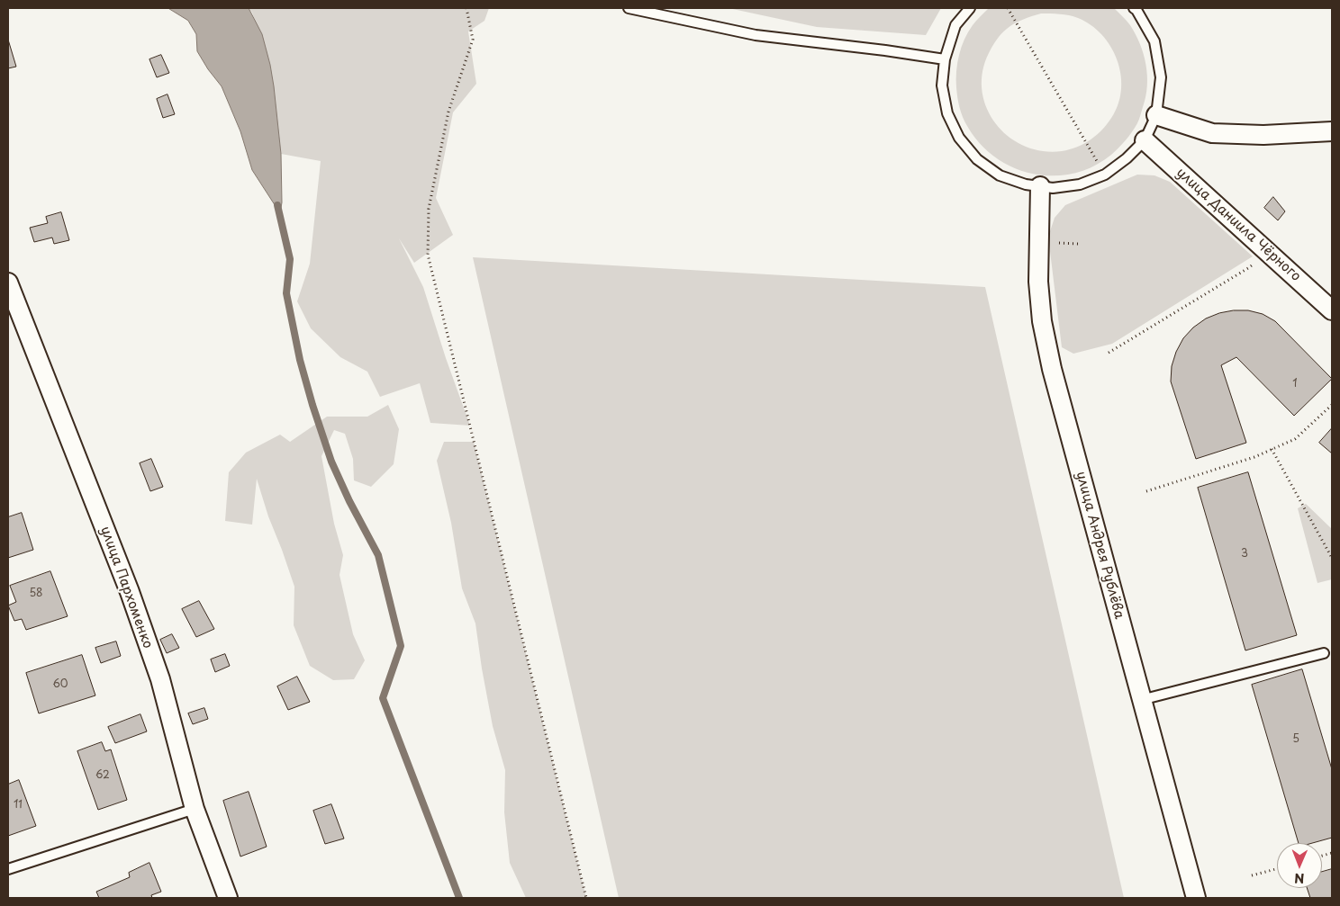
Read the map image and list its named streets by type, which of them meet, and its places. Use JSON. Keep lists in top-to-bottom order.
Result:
{
  "streets": {
    "street": ["улица Даниила Чёрного", "улица Андрея Рублёва", "улица Пархоменко"]
  },
  "house_numbers": [
    "1",
    "3",
    "58",
    "60",
    "5",
    "62",
    "11"
  ],
  "north": "bottom"
}
